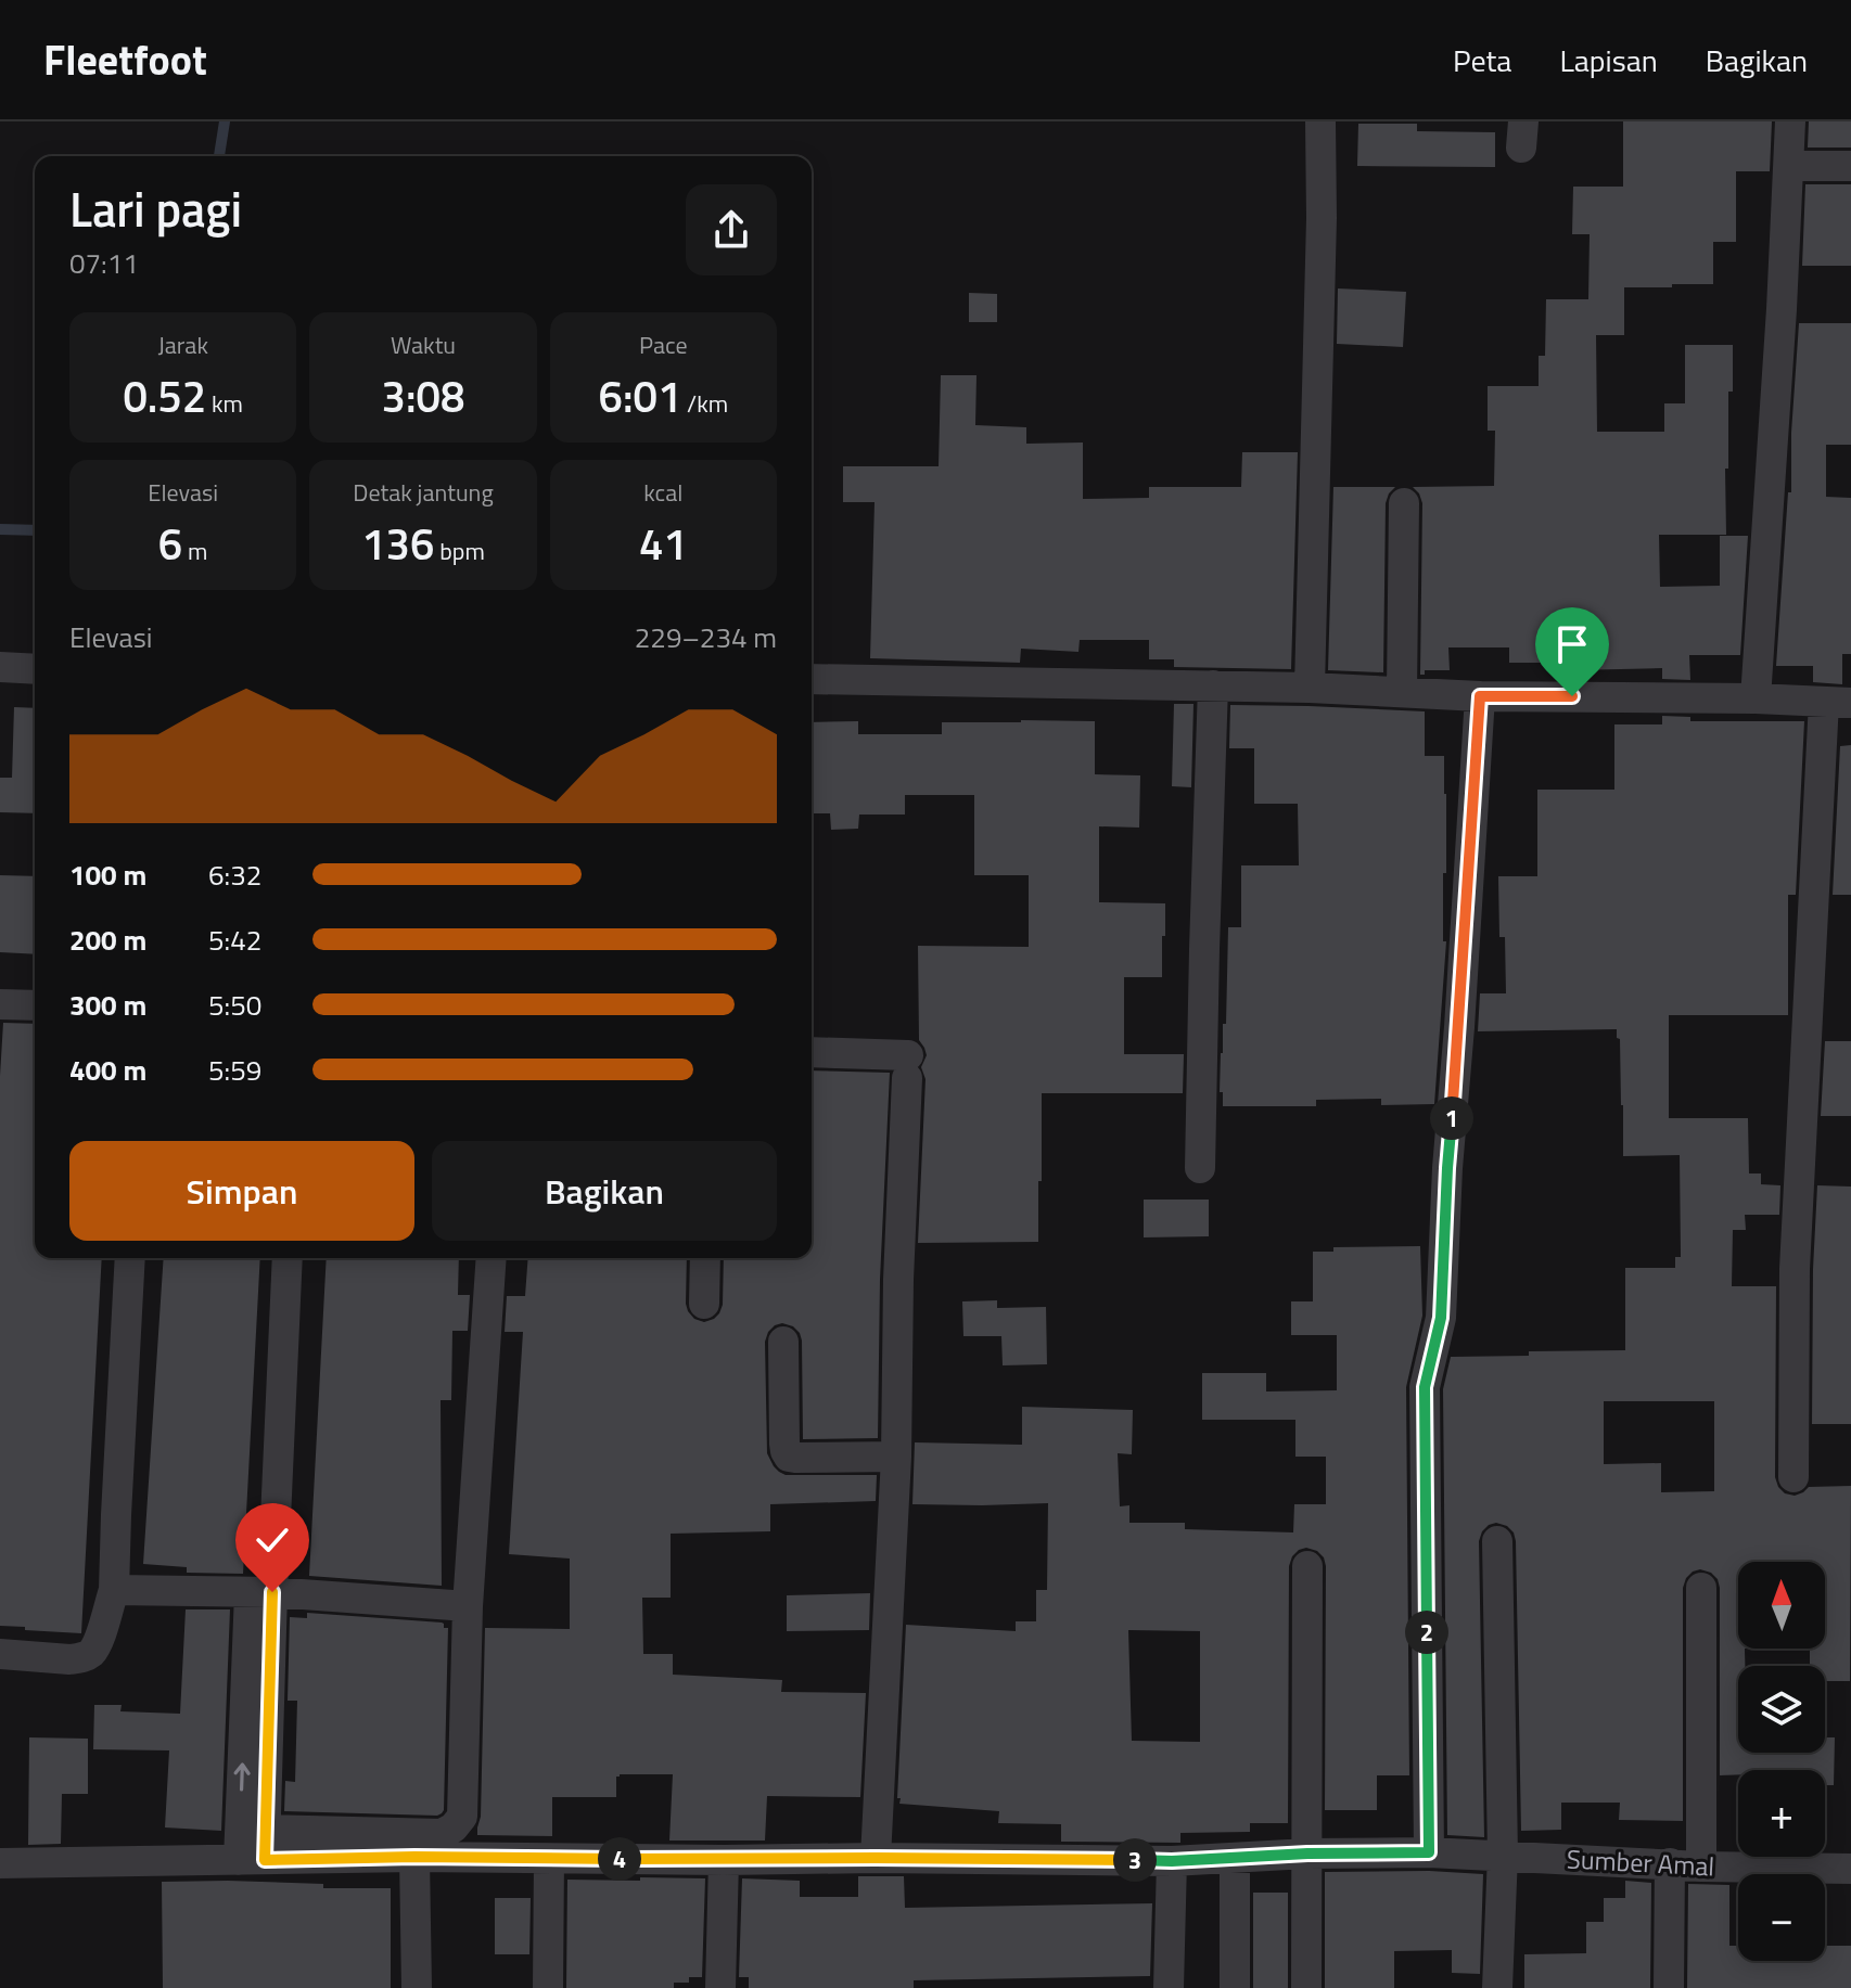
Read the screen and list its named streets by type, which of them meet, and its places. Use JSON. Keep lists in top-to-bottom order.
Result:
{
  "streets": {
    "street": ["Sumber Amal"]
  },
  "north": "top",
  "page": {
    "header": "Fleetfoot",
    "nav": ["Peta", "Lapisan", "Bagikan"],
    "heading": ["Lari pagi", "07:11"],
    "stats": [
      ["Jarak", "0.52 km"],
      ["Waktu", "3:08"],
      ["Pace", "6:01 /km"],
      ["Elevasi", "6 m"],
      ["Detak jantung", "136 bpm"],
      ["kcal", "41"]
    ],
    "chart": ["Elevasi", "229–234 m"],
    "list": [
      {
        "name": "100 m",
        "note": "6:32"
      },
      {
        "name": "200 m",
        "note": "5:42"
      },
      {
        "name": "300 m",
        "note": "5:50"
      },
      {
        "name": "400 m",
        "note": "5:59"
      }
    ],
    "pins": [
      "1",
      "2",
      "4",
      "3"
    ],
    "buttons": ["Simpan", "Bagikan"],
    "map_buttons": ["+", "−"]
  }
}
